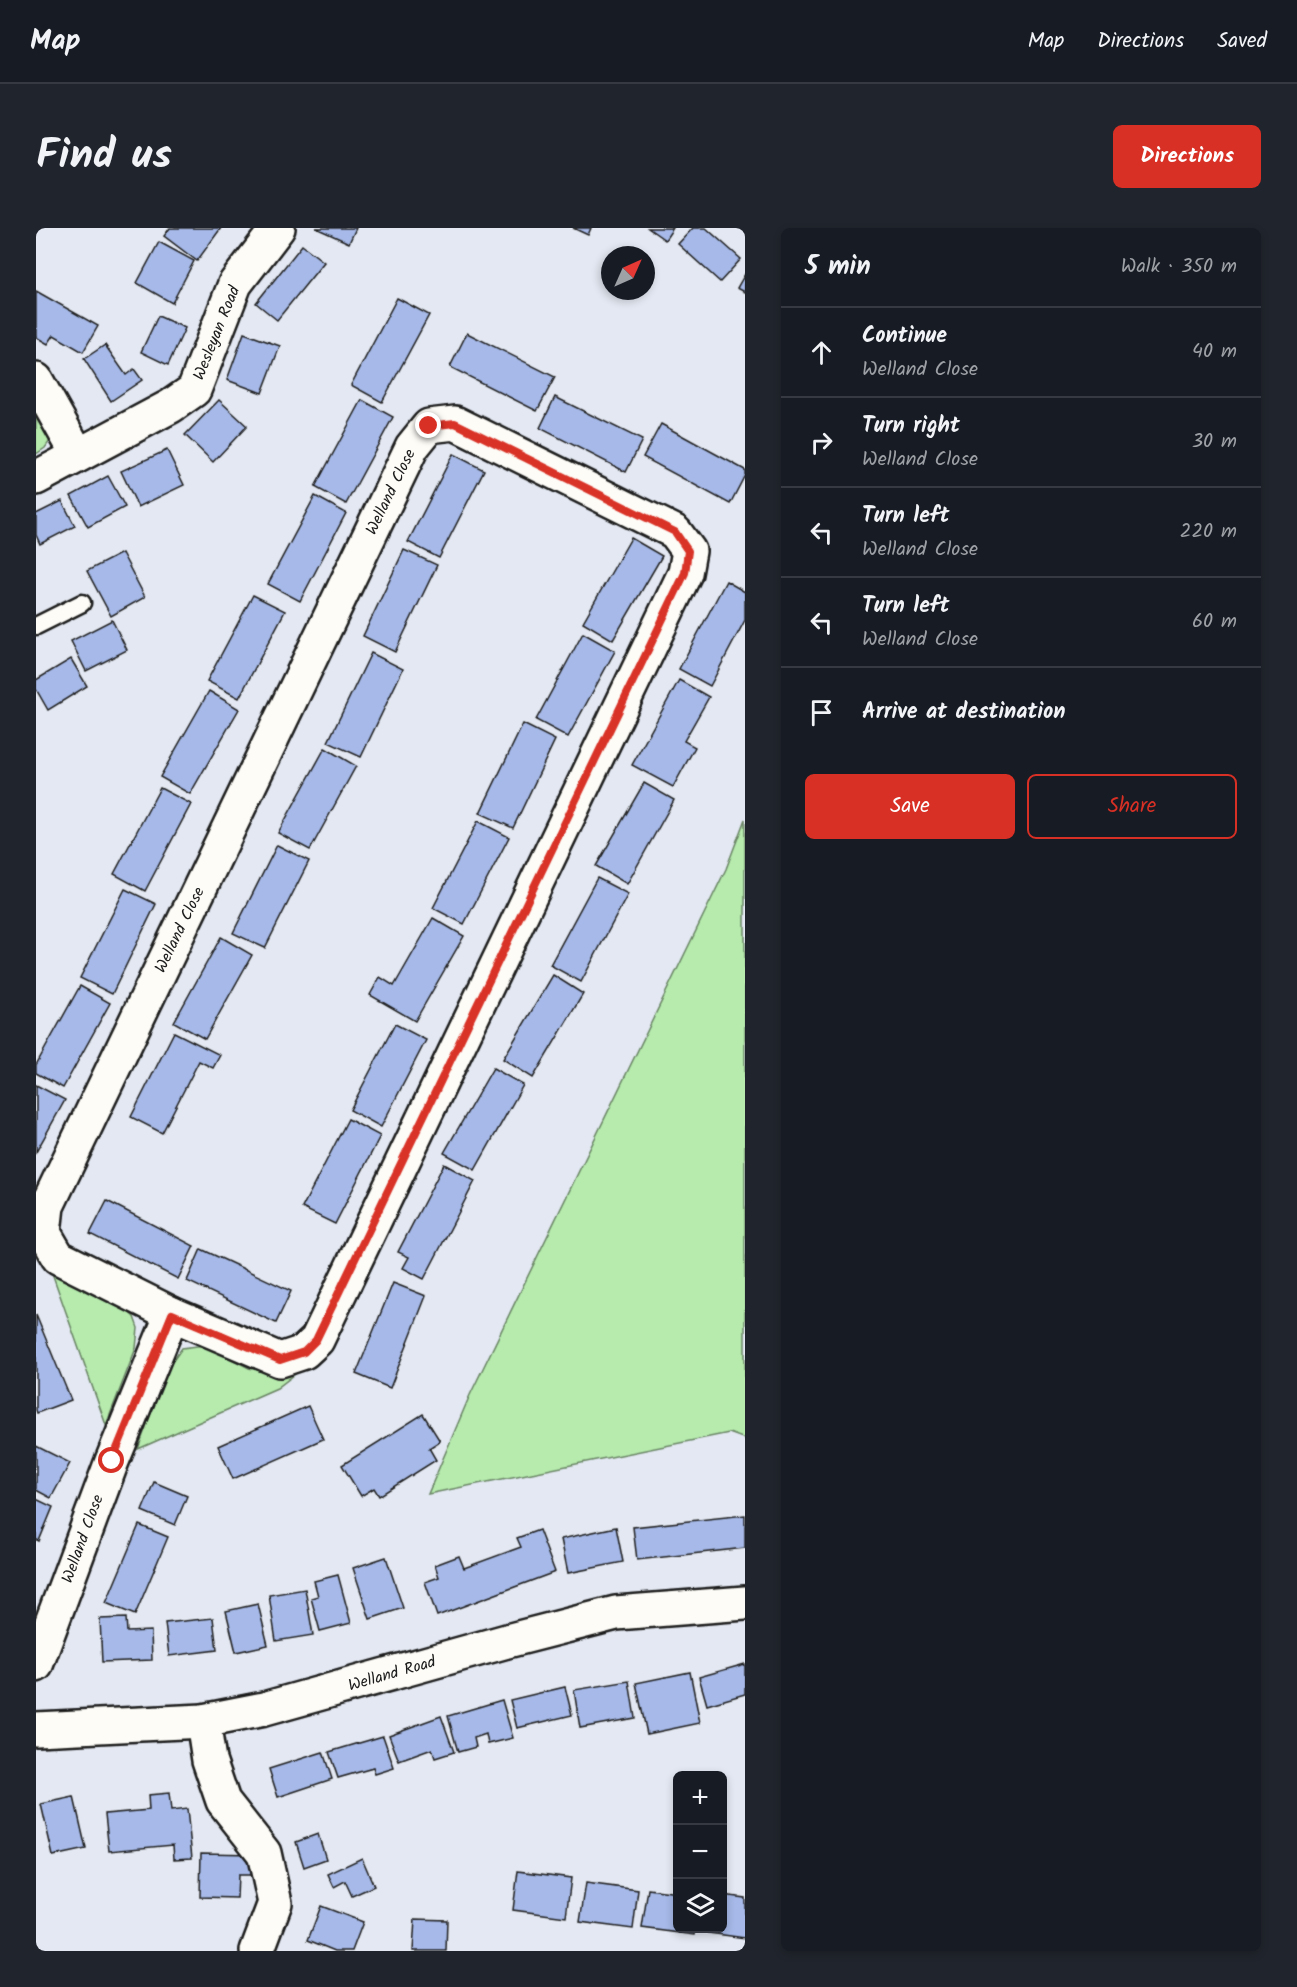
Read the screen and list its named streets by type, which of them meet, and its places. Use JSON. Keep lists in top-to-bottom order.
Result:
{
  "streets": {
    "street": ["Wesleyan Road", "Welland Close", "Welland Road"]
  },
  "north": "top right",
  "page": {
    "header": "Map",
    "nav": ["Map", "Directions", "Saved"],
    "title": "Find us",
    "buttons": [
      "Directions",
      ["Save", "Share"]
    ],
    "heading": ["5 min", "Walk · 350 m"],
    "list": [
      ["Continue", "Welland Close", "40 m"],
      ["Turn right", "Welland Close", "30 m"],
      ["Turn left", "Welland Close", "220 m"],
      ["Turn left", "Welland Close", "60 m"],
      "Arrive at destination"
    ],
    "map_buttons": ["+", "−"]
  }
}
